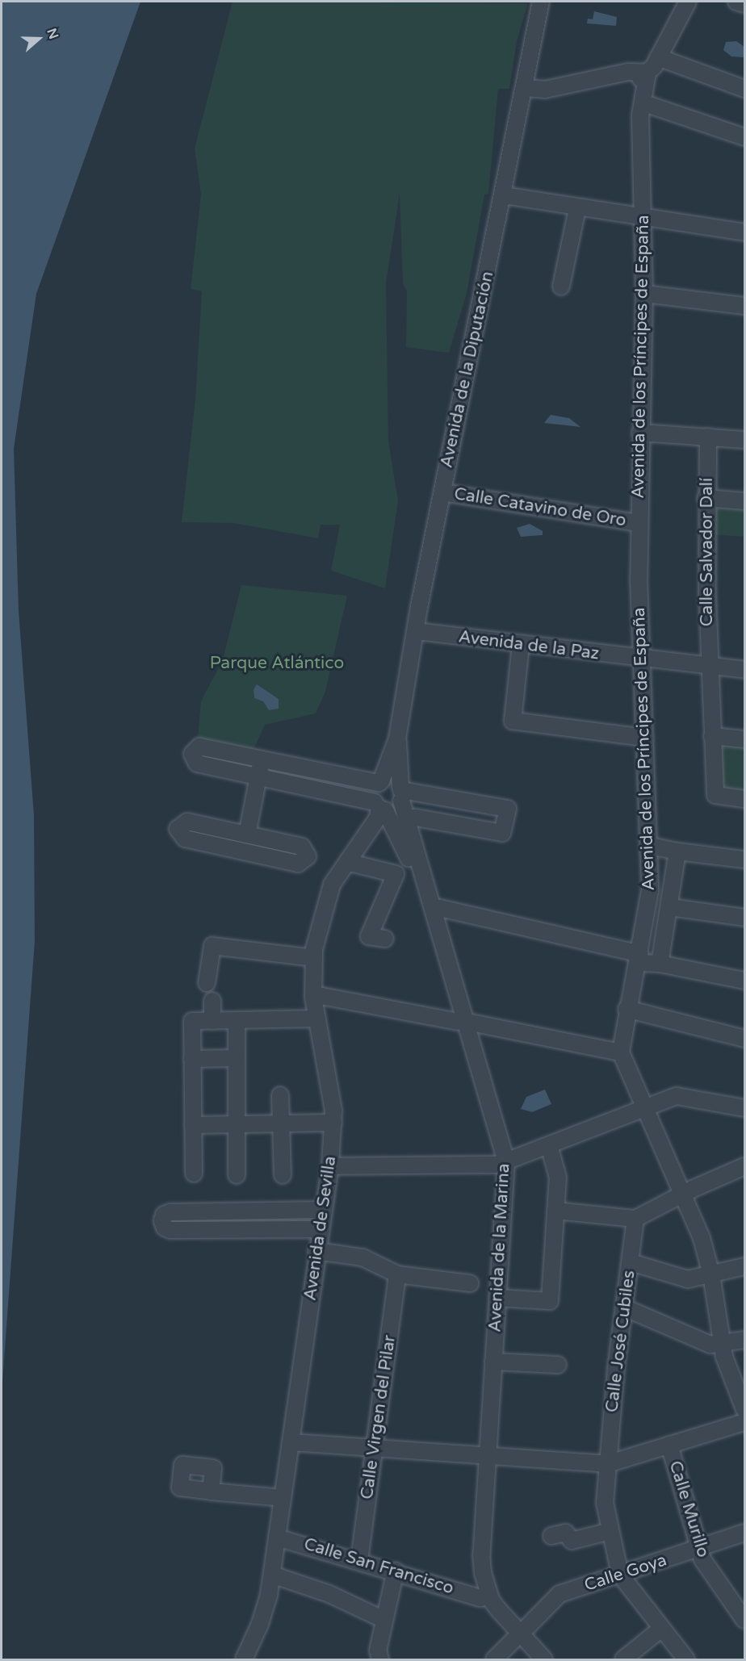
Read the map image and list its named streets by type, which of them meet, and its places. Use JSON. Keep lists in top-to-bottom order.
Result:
{
  "streets": {
    "street": [
      "Avenida de los Príncipes de España",
      "Avenida de la Diputación",
      "Calle Catavino de Oro",
      "Calle Salvador Dalí",
      "Avenida de la Paz",
      "Avenida de Sevilla",
      "Avenida de la Marina",
      "Calle José Cubiles",
      "Calle Virgen del Pilar",
      "Calle Murillo",
      "Calle San Francisco",
      "Calle Goya"
    ]
  },
  "crossings": [
    ["Avenida de los Príncipes de España", "Calle Catavino de Oro"],
    ["Avenida de los Príncipes de España", "Avenida de la Paz"],
    ["Avenida de la Diputación", "Calle Catavino de Oro"],
    ["Avenida de la Diputación", "Avenida de la Paz"],
    ["Avenida de la Diputación", "Avenida de Sevilla"],
    ["Avenida de la Diputación", "Avenida de la Marina"],
    ["Calle Salvador Dalí", "Avenida de la Paz"],
    ["Avenida de Sevilla", "Avenida de la Marina"],
    ["Avenida de Sevilla", "Calle San Francisco"],
    ["Avenida de la Marina", "Calle San Francisco"],
    ["Avenida de la Marina", "Calle Goya"],
    ["Calle José Cubiles", "Calle Goya"],
    ["Calle Virgen del Pilar", "Calle San Francisco"],
    ["Calle Murillo", "Calle Goya"]
  ],
  "parks": ["Parque Atlántico"],
  "north": "right"
}
